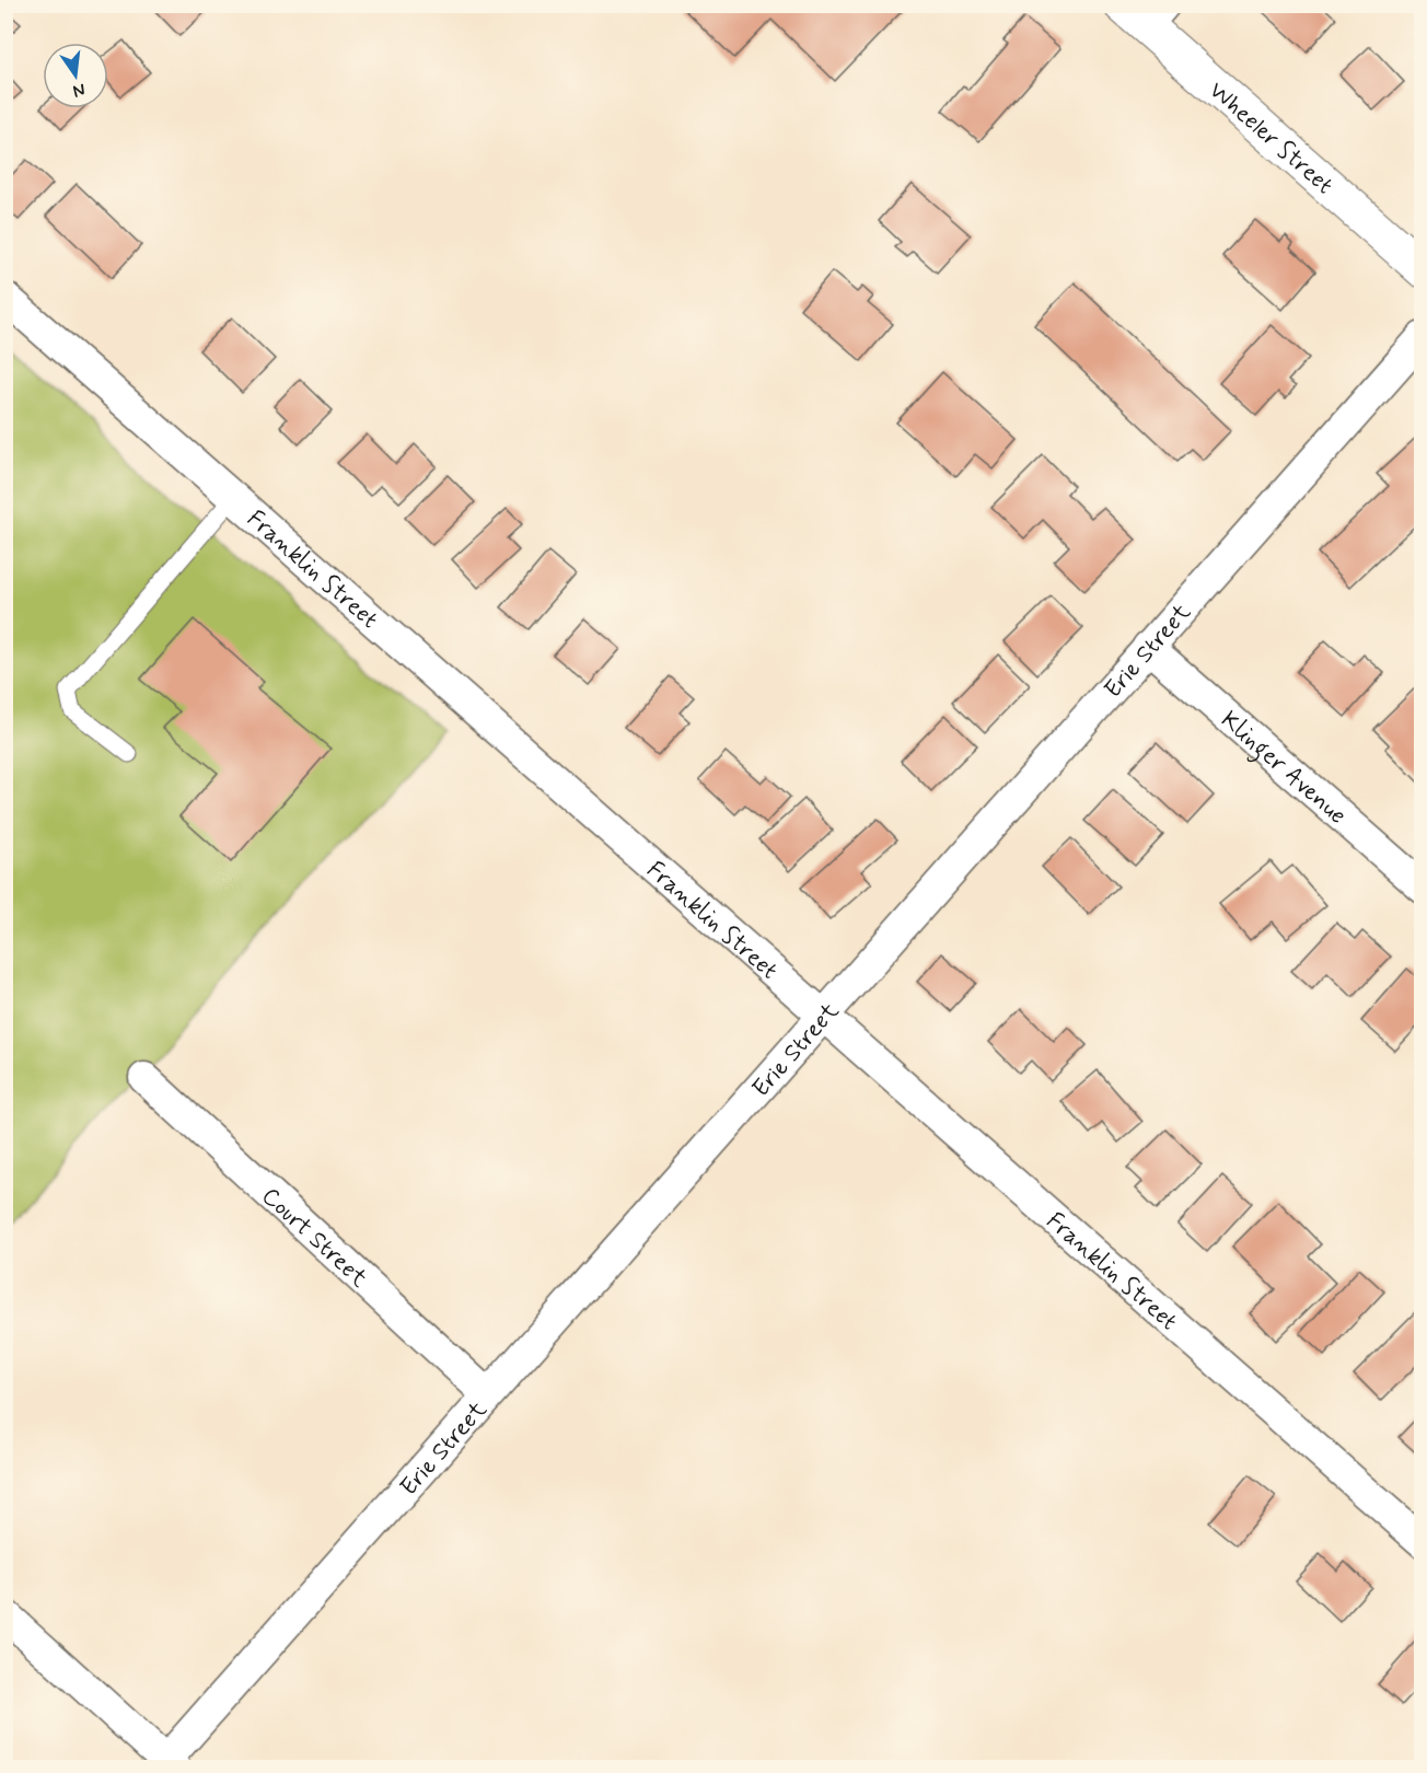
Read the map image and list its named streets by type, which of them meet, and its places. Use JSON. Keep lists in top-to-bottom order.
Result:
{
  "streets": {
    "street": [
      "Wheeler Street",
      "Franklin Street",
      "Erie Street",
      "Klinger Avenue",
      "Court Street"
    ]
  },
  "crossings": [
    ["Franklin Street", "Erie Street"],
    ["Erie Street", "Klinger Avenue"],
    ["Erie Street", "Court Street"]
  ],
  "north": "bottom"
}
